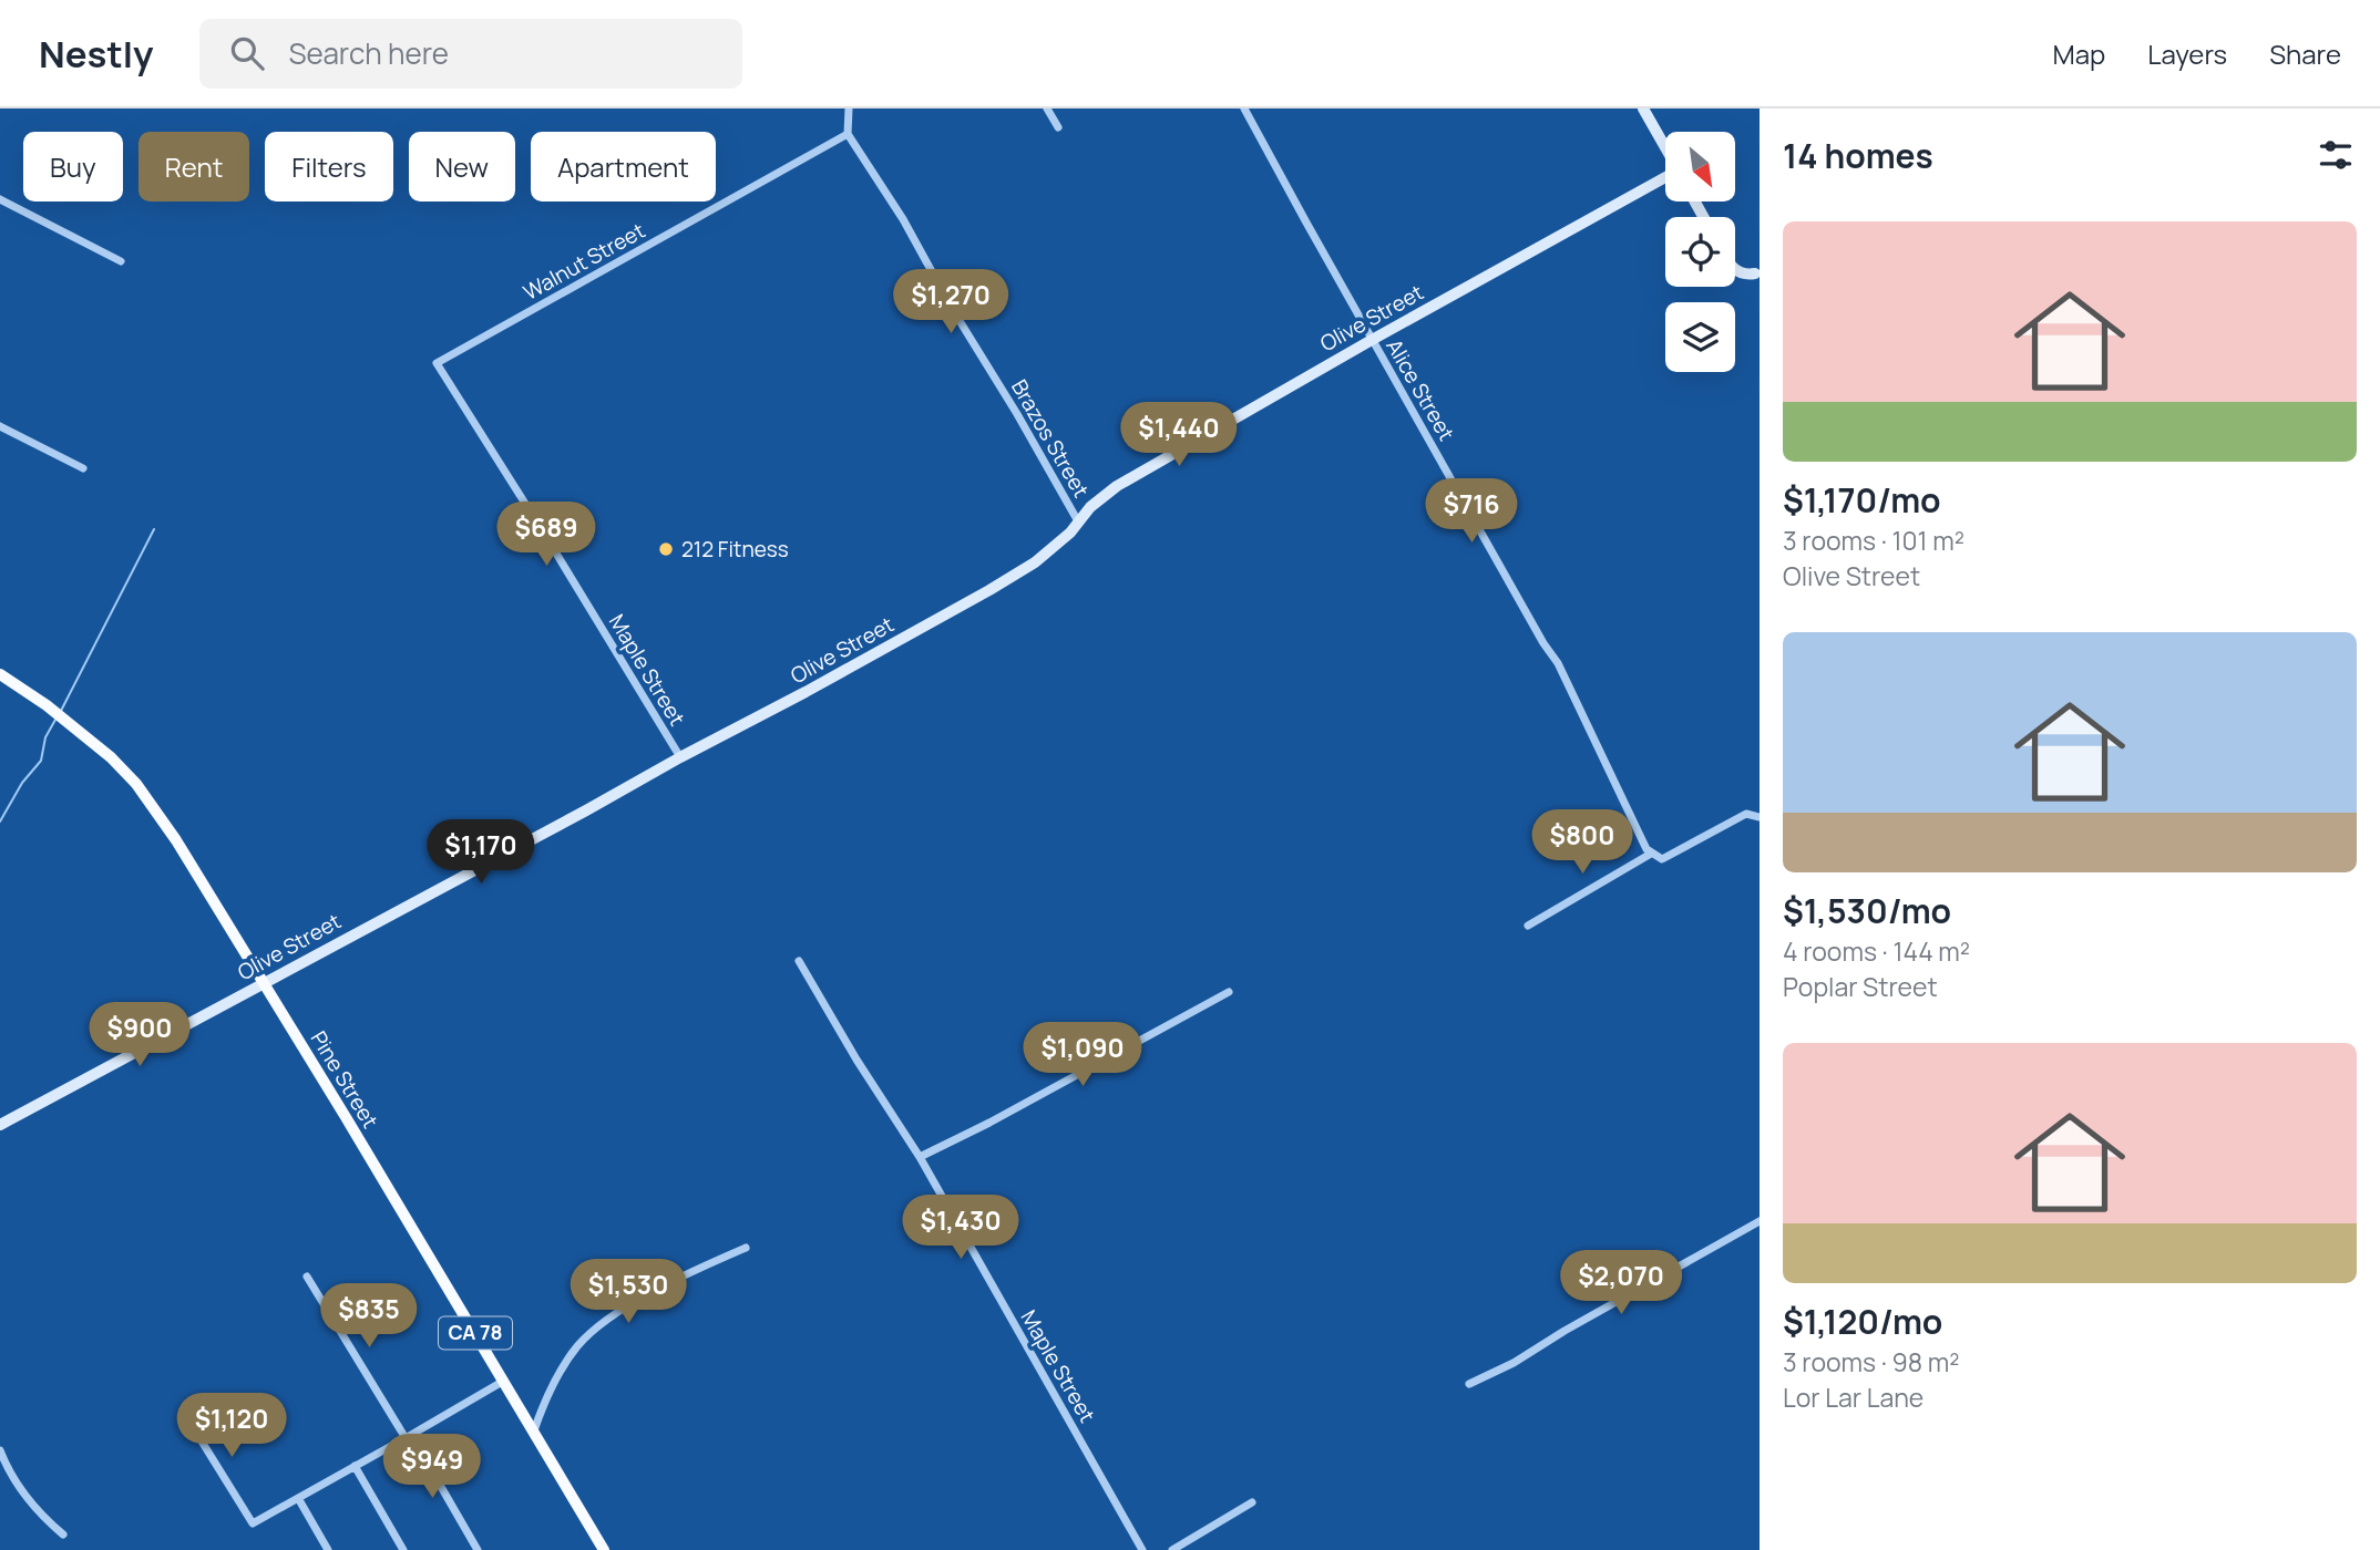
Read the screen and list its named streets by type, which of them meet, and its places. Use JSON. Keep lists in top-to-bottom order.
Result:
{
  "streets": {
    "main road": ["Pine Street", "CA 78"],
    "street": [
      "Walnut Street",
      "Olive Street",
      "Alice Street",
      "Brazos Street",
      "Maple Street"
    ]
  },
  "crossings": [
    ["Walnut Street", "Brazos Street"],
    ["Walnut Street", "Maple Street"],
    ["Olive Street", "Alice Street"],
    ["Olive Street", "Brazos Street"],
    ["Olive Street", "Maple Street"],
    ["Olive Street", "Pine Street"]
  ],
  "places": ["212 Fitness"],
  "north": "bottom right",
  "page": {
    "header": "Nestly",
    "search": "Search here",
    "nav": ["Map", "Layers", "Share"],
    "heading": "14 homes",
    "chip": [
      "Buy",
      "Rent",
      "Filters",
      "New",
      "Apartment"
    ],
    "list": [
      {
        "name": "$1,170/mo",
        "note": "3 rooms · 101 m² · Olive Street"
      },
      {
        "name": "$1,530/mo",
        "note": "4 rooms · 144 m² · Poplar Street"
      },
      {
        "name": "$1,120/mo",
        "note": "3 rooms · 98 m² · Lor Lar Lane"
      }
    ],
    "price": [
      "$1,270",
      "$1,440",
      "$716",
      "$689",
      "$800",
      "$1,170",
      "$900",
      "$1,090",
      "$1,430",
      "$2,070",
      "$1,530",
      "$835",
      "$1,120",
      "$949"
    ]
  }
}
